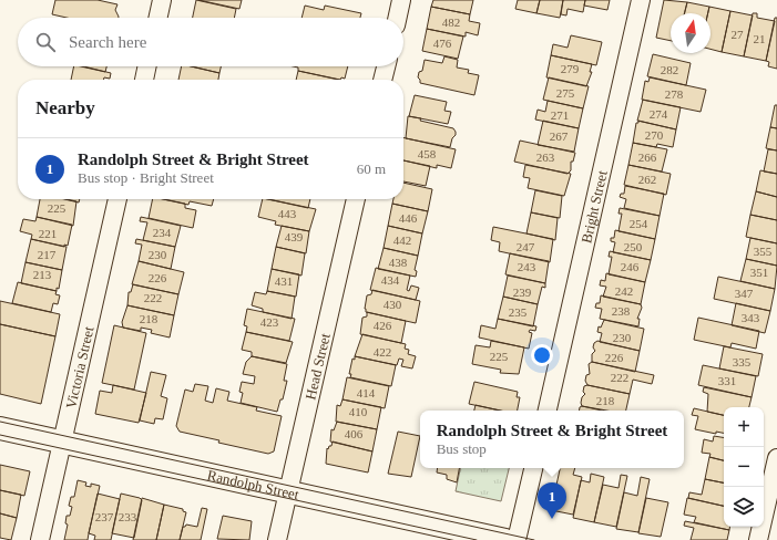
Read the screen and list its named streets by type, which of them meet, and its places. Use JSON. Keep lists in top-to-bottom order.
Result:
{
  "streets": {
    "street": [
      "Bright Street",
      "Victoria Street",
      "Head Street",
      "Randolph Street"
    ]
  },
  "crossings": [
    ["Victoria Street", "Randolph Street"],
    ["Head Street", "Randolph Street"]
  ],
  "house_numbers": [
    "482",
    "27",
    "21",
    "476",
    "279",
    "282",
    "275",
    "278",
    "274",
    "271",
    "270",
    "267",
    "458",
    "263",
    "266",
    "262",
    "225",
    "443",
    "446",
    "254",
    "234",
    "221",
    "439",
    "442",
    "247",
    "250",
    "355",
    "217",
    "230",
    "438",
    "243",
    "246",
    "351",
    "213",
    "226",
    "434",
    "431",
    "242",
    "239",
    "347",
    "222",
    "430",
    "238",
    "235",
    "343",
    "218",
    "423",
    "426",
    "230",
    "422",
    "225",
    "226",
    "335",
    "222",
    "331",
    "414",
    "218",
    "410",
    "406",
    "237",
    "233"
  ],
  "north": "top",
  "page": {
    "search": "Search here",
    "heading": "Nearby",
    "list": [
      {
        "mark": "1",
        "name": "Randolph Street & Bright Street",
        "note": "Bus stop · Bright Street",
        "value": "60 m"
      }
    ],
    "map_buttons": ["+", "−"],
    "popup": ["Randolph Street & Bright Street", "Bus stop"],
    "pins": "1"
  }
}
